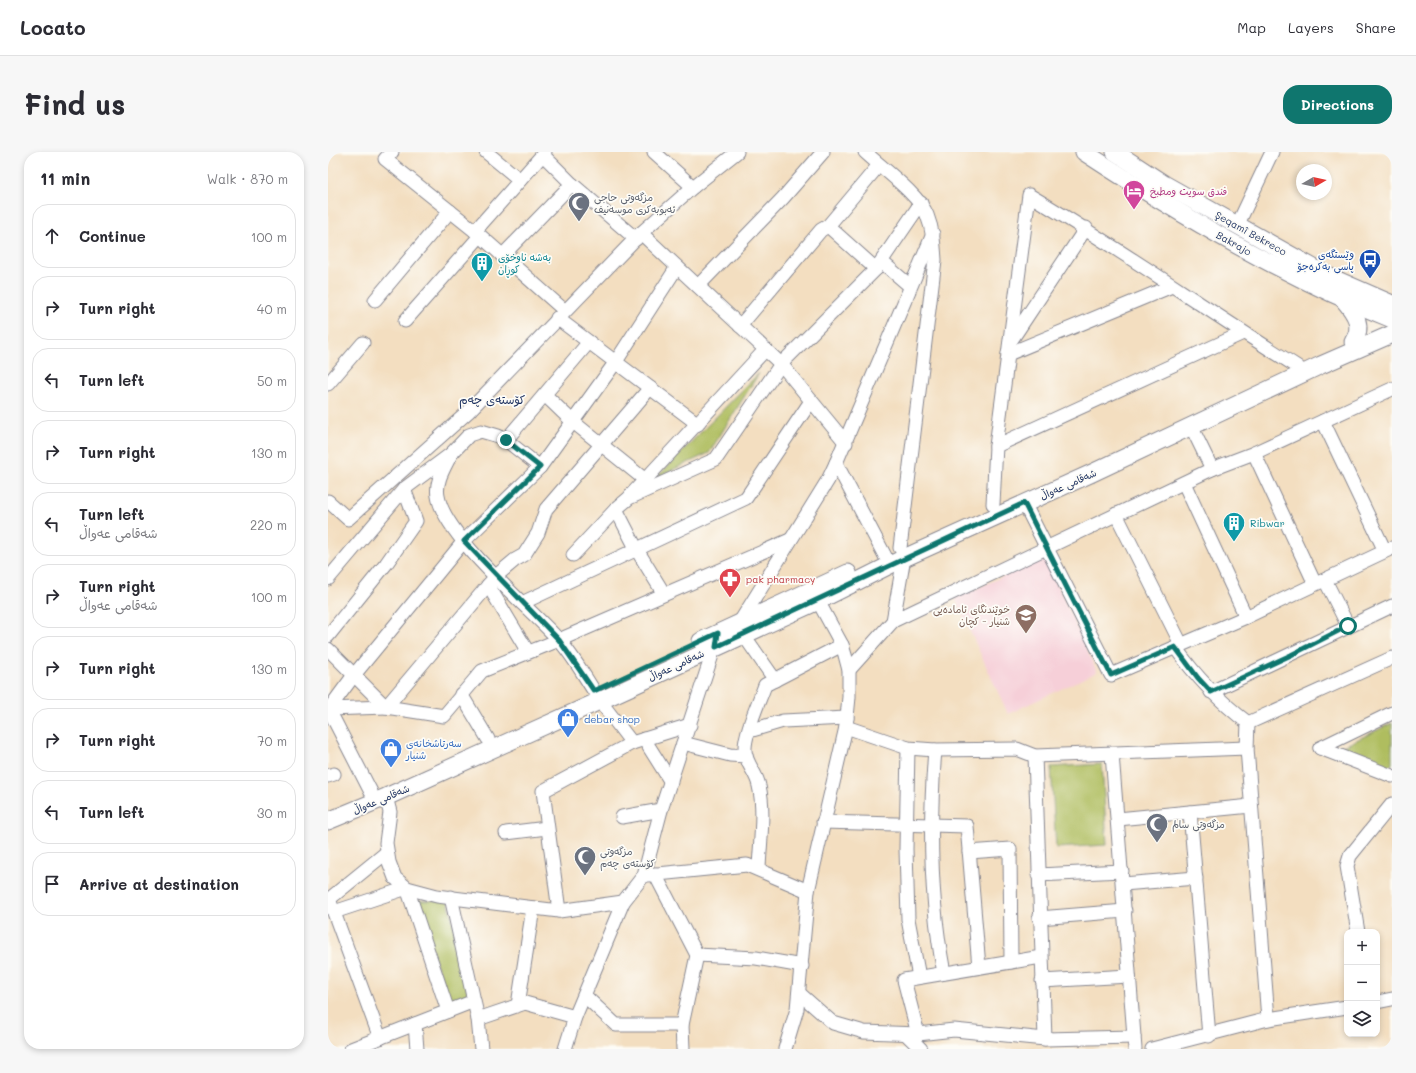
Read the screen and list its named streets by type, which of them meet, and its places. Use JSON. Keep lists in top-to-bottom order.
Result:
{
  "streets": {
    "main road": ["Şeqamî Bekreco", "Bakrajo", "شەقامی عەواڵ"]
  },
  "crossings": [
    ["Şeqamî Bekreco", "Bakrajo"]
  ],
  "districts": ["کۆستەی چەم"],
  "places": {
    "hotel": ["فندق سويت ومطبخ"],
    "mosque": ["مزگەوتی حاجی ئەبوبەکری موسەنیف", "مزگەوتی سالم", "مزگه‌وتی کۆستەی چەم"],
    "bus stop": ["وێستگەی پاسی بەکرەجۆ"],
    "building": ["بەشە ناوخۆی کوڕان", "Ribwar"],
    "pharmacy": ["pak pharmacy"],
    "school or university": ["خوێندنگای ئامادەیی شنیار - کچان"],
    "shop": ["debar shop", "سەرتاشخانەی شنیار"]
  },
  "north": "right",
  "page": {
    "header": "Locato",
    "nav": ["Map", "Layers", "Share"],
    "buttons": "Directions",
    "title": "Find us",
    "heading": ["11 min", "Walk · 870 m"],
    "list": [
      ["Continue", "100 m"],
      ["Turn right", "40 m"],
      ["Turn left", "50 m"],
      ["Turn right", "130 m"],
      ["Turn left", "شەقامی عەواڵ", "220 m"],
      ["Turn right", "شەقامی عەواڵ", "100 m"],
      ["Turn right", "130 m"],
      ["Turn right", "70 m"],
      ["Turn left", "30 m"],
      "Arrive at destination"
    ],
    "map_buttons": ["+", "−"]
  }
}
